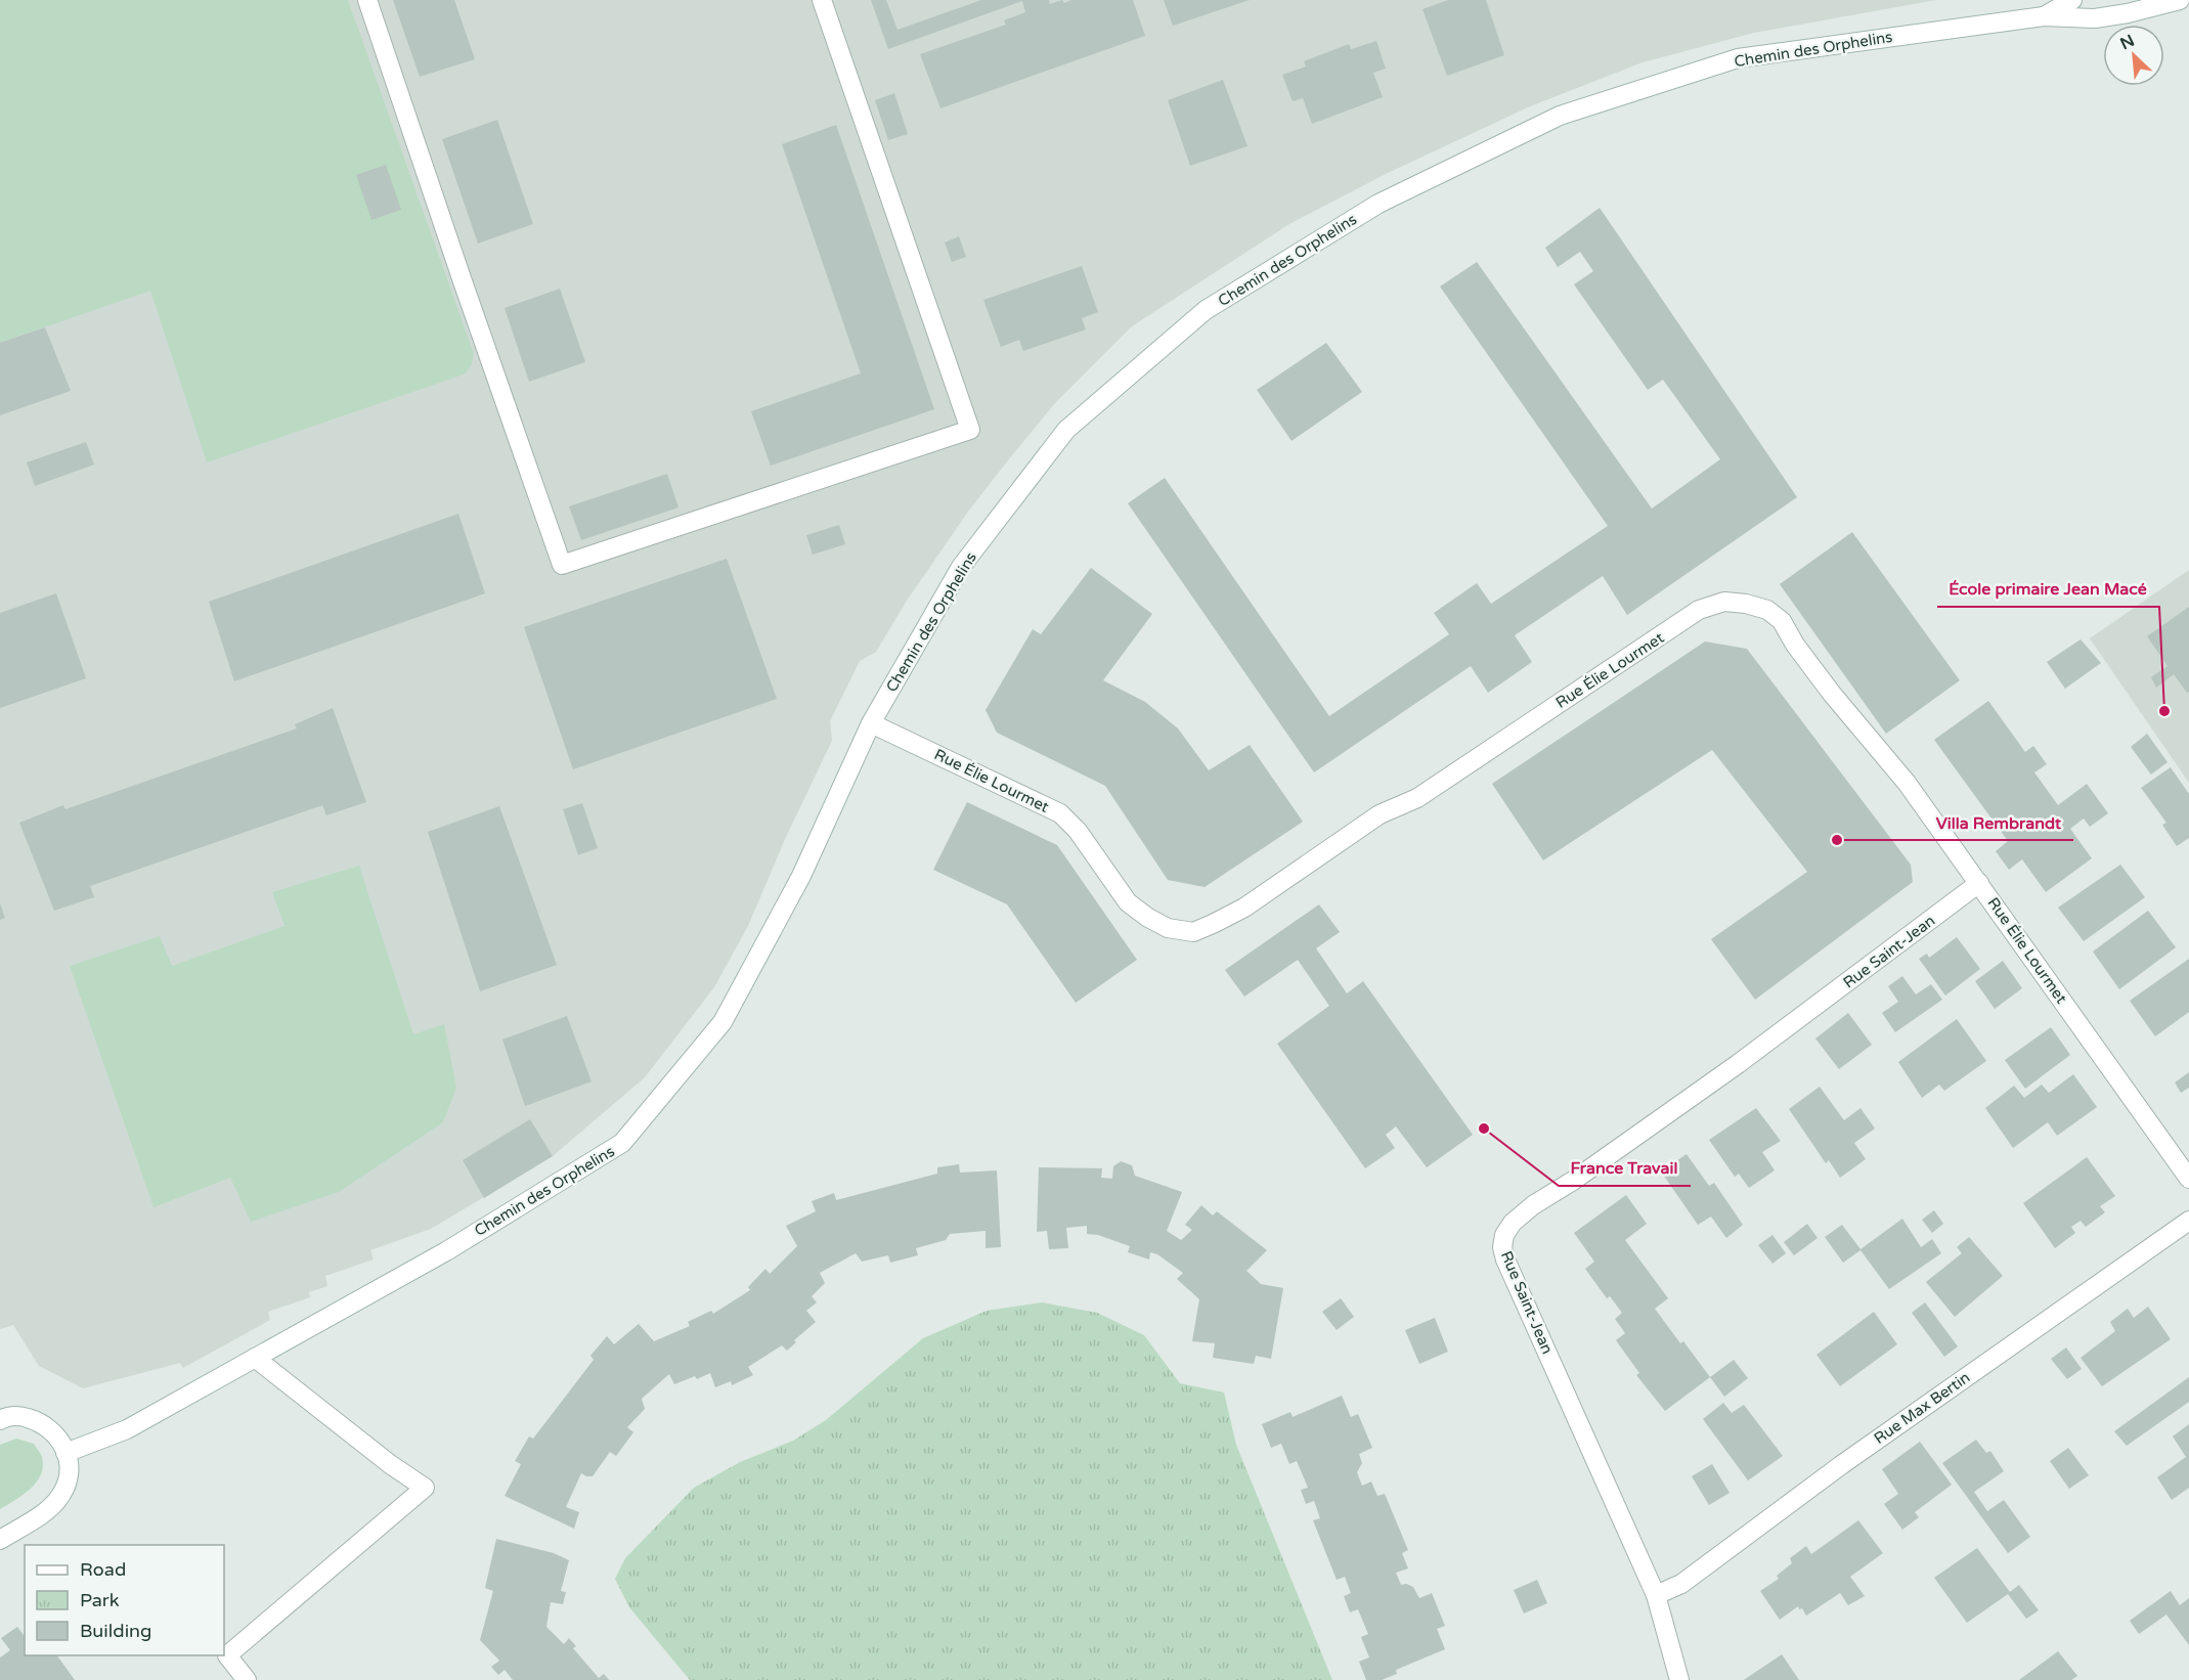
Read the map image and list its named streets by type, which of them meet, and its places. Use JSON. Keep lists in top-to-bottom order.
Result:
{
  "streets": {
    "street": [
      "Chemin des Orphelins",
      "Rue Élie Lourmet",
      "Rue Saint-Jean",
      "Rue Max Bertin"
    ]
  },
  "crossings": [
    ["Chemin des Orphelins", "Rue Élie Lourmet"],
    ["Rue Élie Lourmet", "Rue Saint-Jean"],
    ["Rue Saint-Jean", "Rue Max Bertin"]
  ],
  "places": ["École primaire Jean Macé", "Villa Rembrandt", "France Travail"],
  "legend": ["Road", "Park", "Building"],
  "north": "top left"
}
